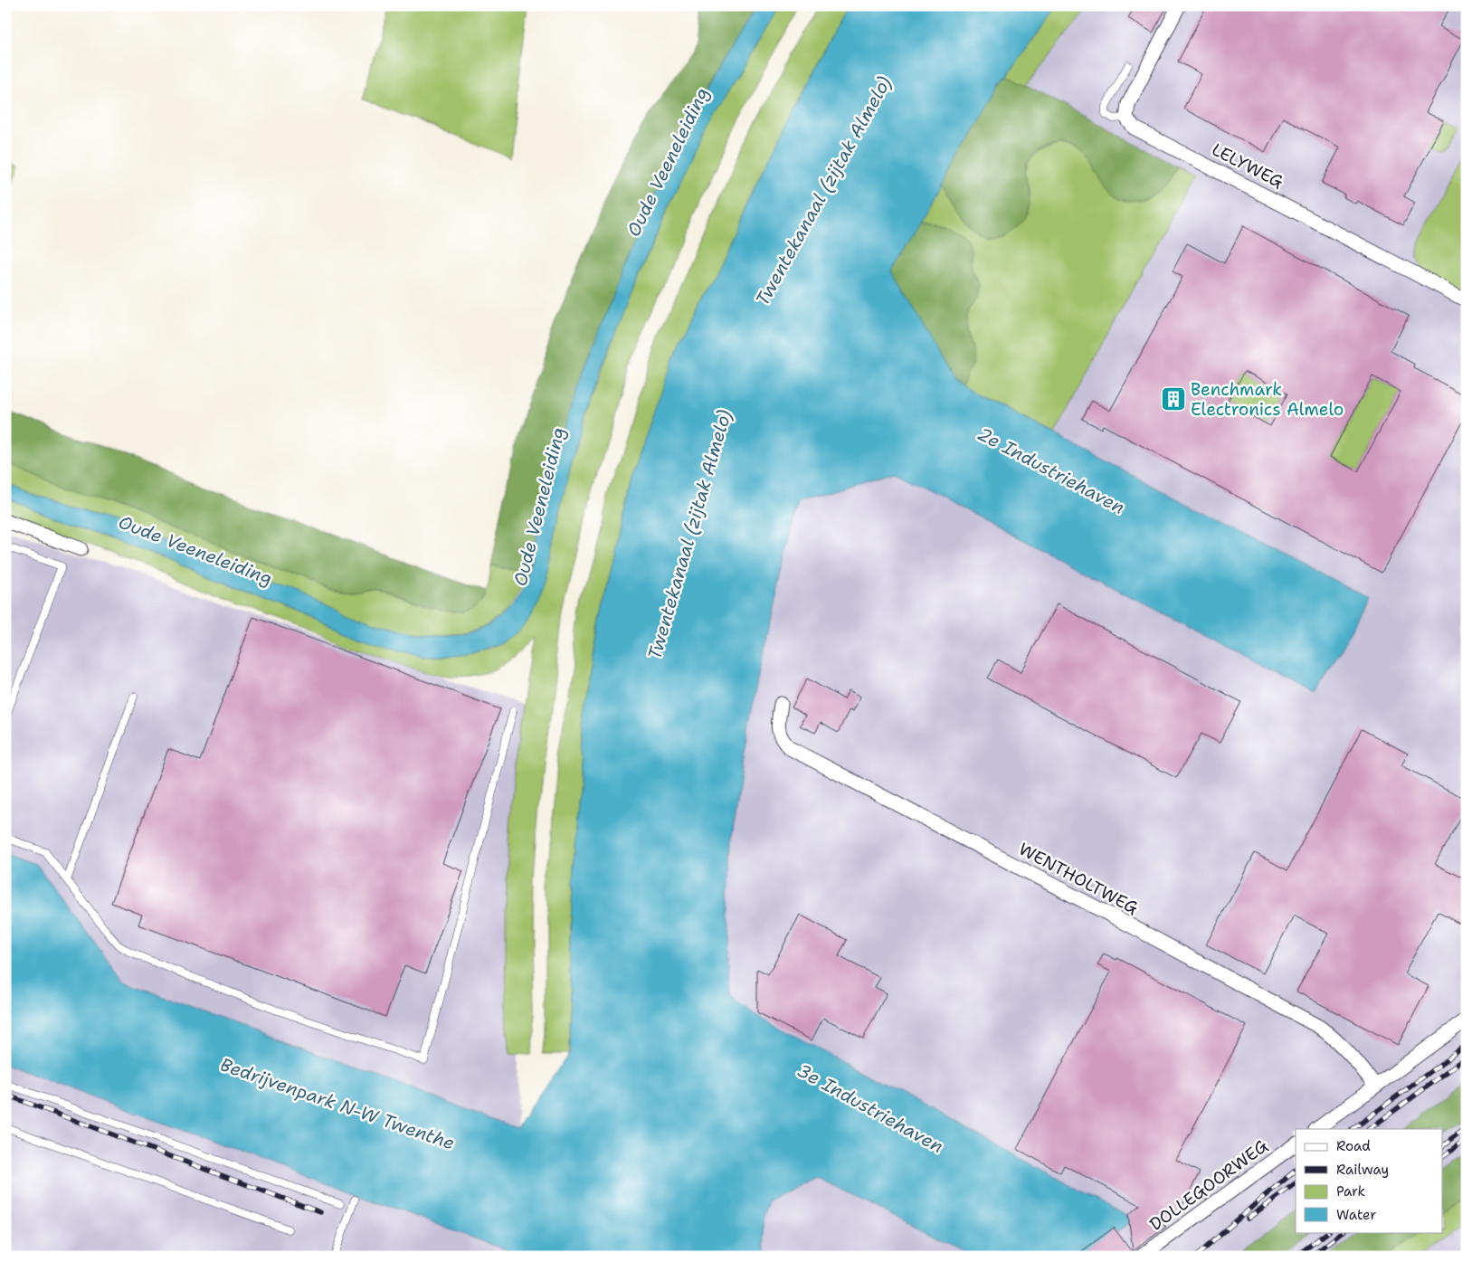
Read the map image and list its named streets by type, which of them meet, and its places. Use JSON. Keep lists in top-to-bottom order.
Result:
{
  "streets": {
    "street": ["LELYWEG", "WENTHOLTWEG", "DOLLEGOORWEG"]
  },
  "water": [
    "Oude Veeneleiding",
    "Twentekanaal (zijtak Almelo)",
    "2e Industriehaven",
    "Bedrijvenpark N-W Twenthe",
    "3e Industriehaven"
  ],
  "places": {
    "building": ["Benchmark Electronics Almelo"]
  },
  "legend": [
    "Road",
    "Railway",
    "Park",
    "Water"
  ]
}
